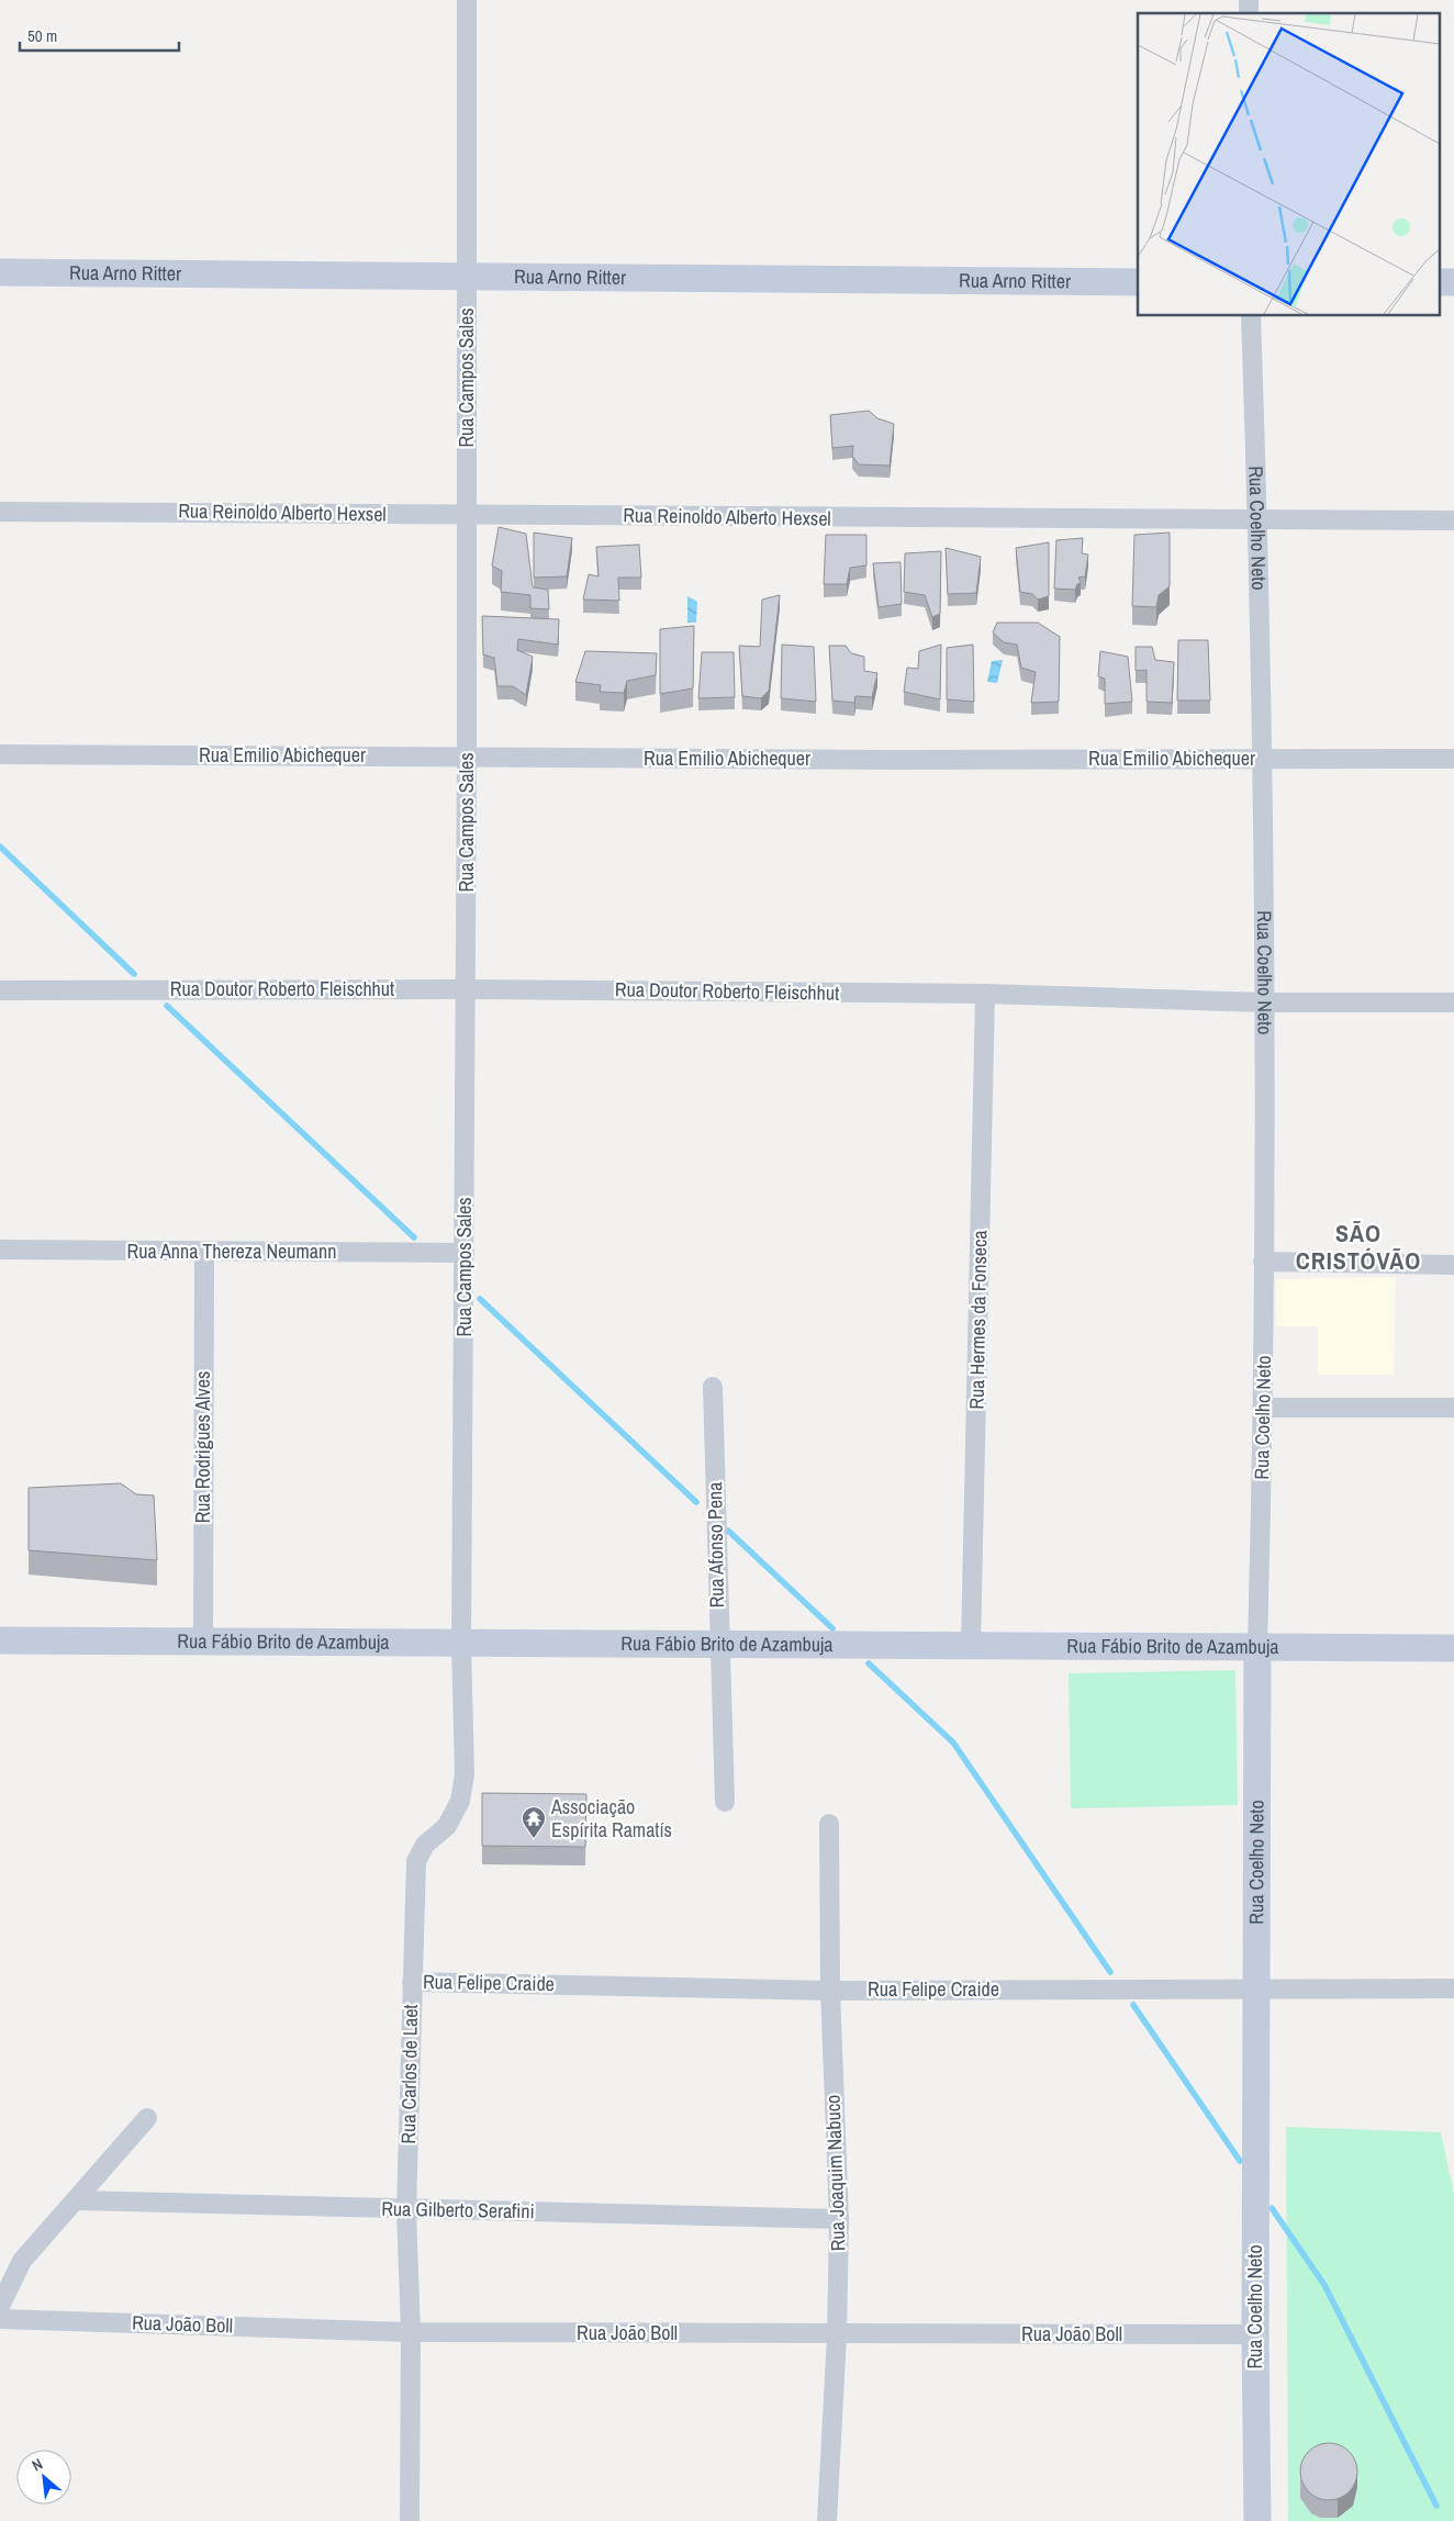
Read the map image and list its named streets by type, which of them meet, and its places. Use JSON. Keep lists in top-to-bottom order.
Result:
{
  "streets": {
    "street": [
      "Rua Arno Ritter",
      "Rua Campos Sales",
      "Rua Reinoldo Alberto Hexsel",
      "Rua Coelho Neto",
      "Rua Emilio Abichequer",
      "Rua Doutor Roberto Fleischhut",
      "Rua Anna Thereza Neumann",
      "Rua Hermes da Fonseca",
      "Rua Rodrigues Alves",
      "Rua Afonso Pena",
      "Rua Fábio Brito de Azambuja",
      "Rua Felipe Craide",
      "Rua Carlos de Laet",
      "Rua Joaquim Nabuco",
      "Rua Gilberto Serafini",
      "Rua João Boll"
    ]
  },
  "crossings": [
    ["Rua Arno Ritter", "Rua Campos Sales"],
    ["Rua Campos Sales", "Rua Reinoldo Alberto Hexsel"],
    ["Rua Campos Sales", "Rua Emilio Abichequer"],
    ["Rua Campos Sales", "Rua Doutor Roberto Fleischhut"],
    ["Rua Campos Sales", "Rua Anna Thereza Neumann"],
    ["Rua Campos Sales", "Rua Fábio Brito de Azambuja"],
    ["Rua Campos Sales", "Rua Carlos de Laet"],
    ["Rua Reinoldo Alberto Hexsel", "Rua Coelho Neto"],
    ["Rua Coelho Neto", "Rua Emilio Abichequer"],
    ["Rua Coelho Neto", "Rua Doutor Roberto Fleischhut"],
    ["Rua Coelho Neto", "Rua Fábio Brito de Azambuja"],
    ["Rua Coelho Neto", "Rua Felipe Craide"],
    ["Rua Coelho Neto", "Rua João Boll"],
    ["Rua Doutor Roberto Fleischhut", "Rua Hermes da Fonseca"],
    ["Rua Anna Thereza Neumann", "Rua Rodrigues Alves"],
    ["Rua Hermes da Fonseca", "Rua Fábio Brito de Azambuja"],
    ["Rua Rodrigues Alves", "Rua Fábio Brito de Azambuja"],
    ["Rua Afonso Pena", "Rua Fábio Brito de Azambuja"],
    ["Rua Fábio Brito de Azambuja", "Rua Carlos de Laet"],
    ["Rua Felipe Craide", "Rua Carlos de Laet"],
    ["Rua Felipe Craide", "Rua Joaquim Nabuco"],
    ["Rua Carlos de Laet", "Rua Gilberto Serafini"],
    ["Rua Carlos de Laet", "Rua João Boll"],
    ["Rua Joaquim Nabuco", "Rua Gilberto Serafini"],
    ["Rua Joaquim Nabuco", "Rua João Boll"]
  ],
  "districts": ["SÃO CRISTÓVÃO"],
  "places": {
    "temple": ["Associação Espírita Ramatís"]
  },
  "scale_bar": "50 m",
  "north": "top left"
}
